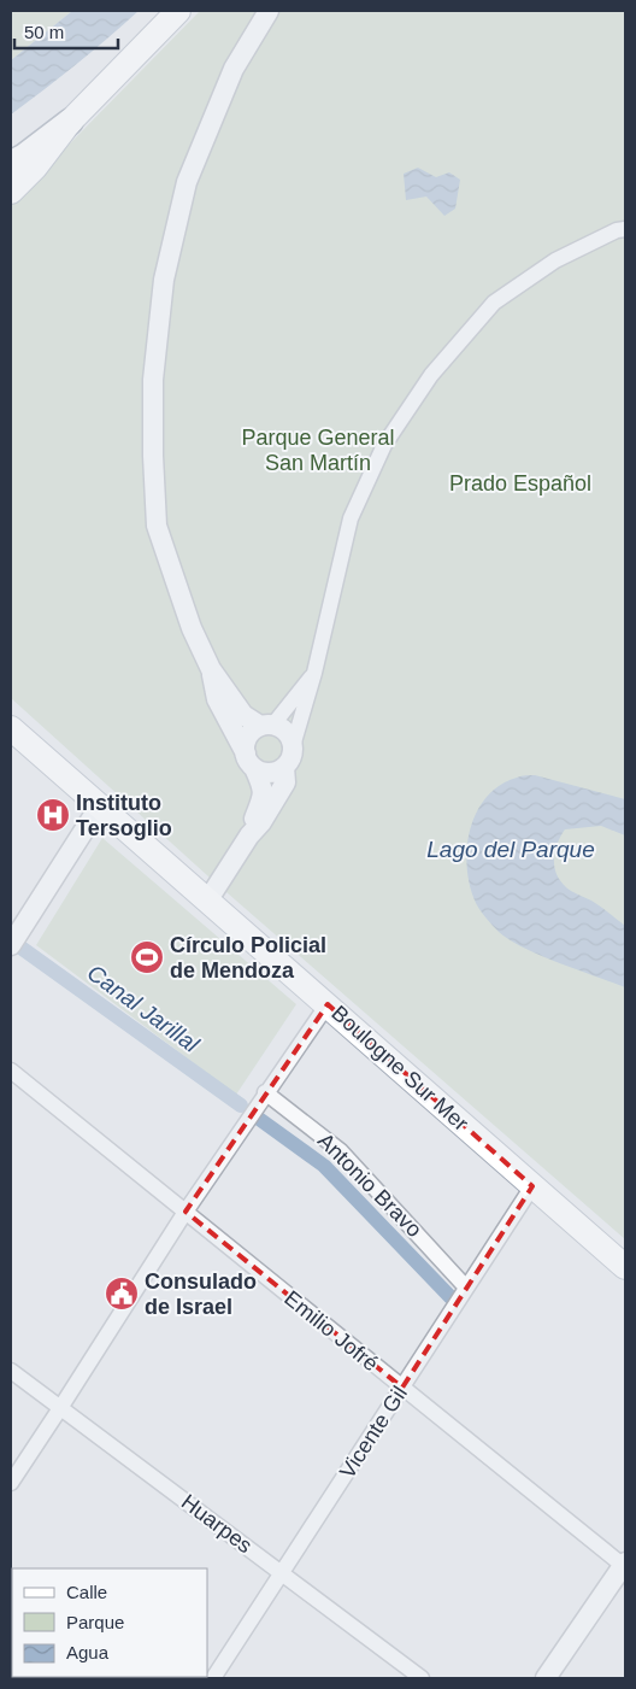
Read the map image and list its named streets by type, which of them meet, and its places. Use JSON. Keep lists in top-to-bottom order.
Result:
{
  "streets": {
    "main road": ["Boulogne Sur Mer"],
    "street": [
      "Antonio Bravo",
      "Emilio Jofré",
      "Vicente Gil",
      "Huarpes"
    ]
  },
  "crossings": [
    ["Boulogne Sur Mer", "Vicente Gil"],
    ["Antonio Bravo", "Vicente Gil"],
    ["Emilio Jofré", "Vicente Gil"],
    ["Vicente Gil", "Huarpes"]
  ],
  "water": ["Lago del Parque", "Canal Jarillal"],
  "parks": ["Parque General San Martín", "Prado Español"],
  "places": {
    "hospital": ["Instituto Tersoglio"],
    "sports": ["Círculo Policial de Mendoza"],
    "public building": ["Consulado de Israel"]
  },
  "legend": ["Calle", "Parque", "Agua"],
  "scale_bar": "50 m"
}
